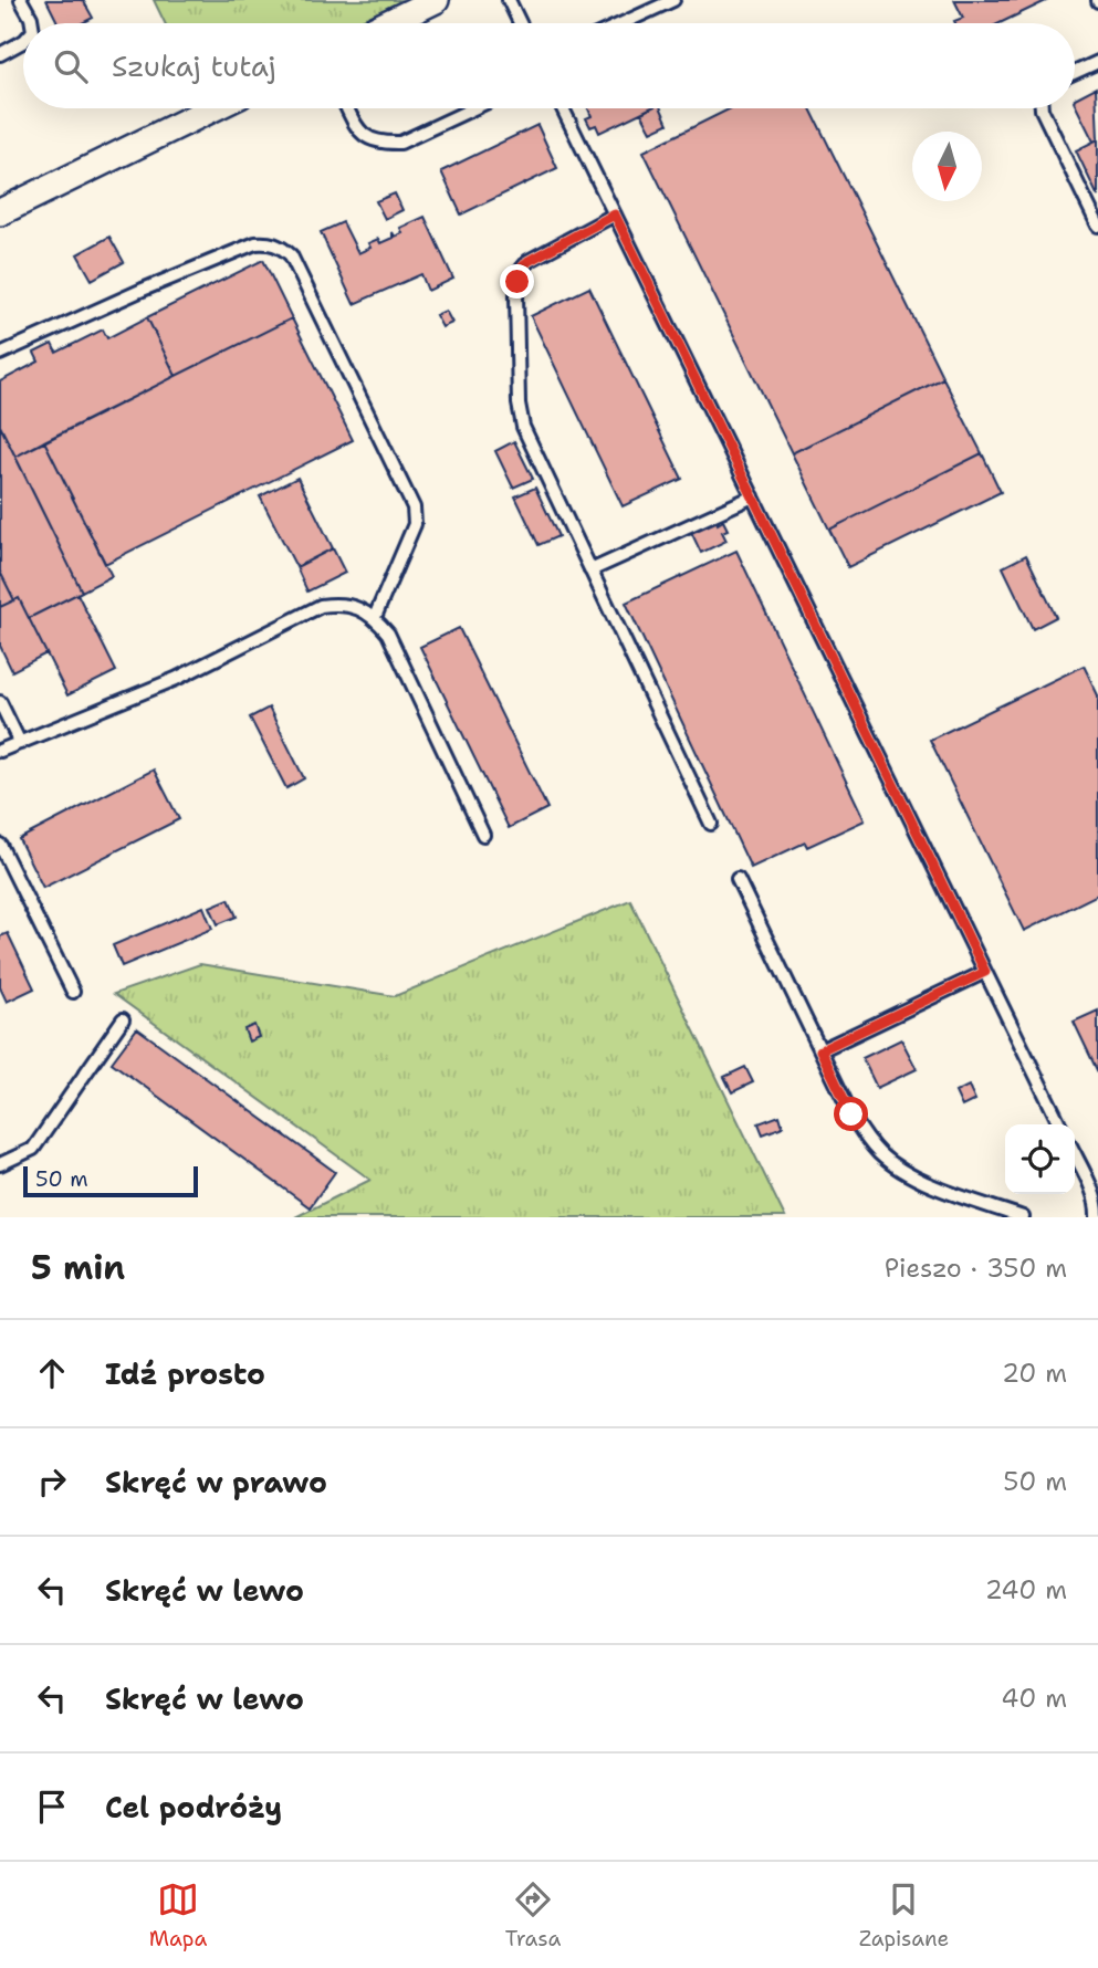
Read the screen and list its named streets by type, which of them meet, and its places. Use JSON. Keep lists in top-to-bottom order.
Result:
{
  "scale_bar": "50 m",
  "north": "bottom",
  "page": {
    "search": "Szukaj tutaj",
    "scale": "50 m",
    "heading": ["5 min", "Pieszo · 350 m"],
    "list": [
      ["Idź prosto", "20 m"],
      ["Skręć w prawo", "50 m"],
      ["Skręć w lewo", "240 m"],
      ["Skręć w lewo", "40 m"],
      "Cel podróży"
    ],
    "nav": ["Mapa", "Trasa", "Zapisane"]
  }
}
